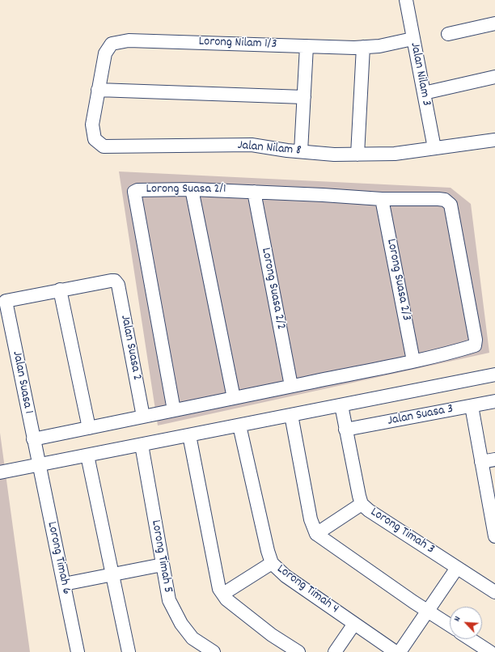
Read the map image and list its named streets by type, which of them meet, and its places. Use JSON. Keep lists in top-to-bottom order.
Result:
{
  "streets": {
    "street": [
      "Lorong Nilam 1/3",
      "Jalan Nilam 3",
      "Jalan Nilam 8",
      "Lorong Suasa 2/1",
      "Lorong Suasa 2/3",
      "Lorong Suasa 2/2",
      "Jalan Suasa 2",
      "Jalan Suasa 1",
      "Jalan Suasa 3",
      "Lorong Timah 3",
      "Lorong Timah 5",
      "Lorong Timah 6",
      "Lorong Timah 4"
    ]
  },
  "crossings": [
    ["Lorong Nilam 1/3", "Jalan Nilam 3"],
    ["Lorong Nilam 1/3", "Jalan Nilam 8"],
    ["Jalan Nilam 3", "Jalan Nilam 8"],
    ["Lorong Suasa 2/1", "Lorong Suasa 2/3"],
    ["Lorong Suasa 2/1", "Lorong Suasa 2/2"],
    ["Jalan Suasa 2", "Jalan Suasa 1"],
    ["Jalan Suasa 1", "Lorong Timah 6"],
    ["Jalan Suasa 3", "Lorong Timah 3"]
  ],
  "north": "top left"
}
